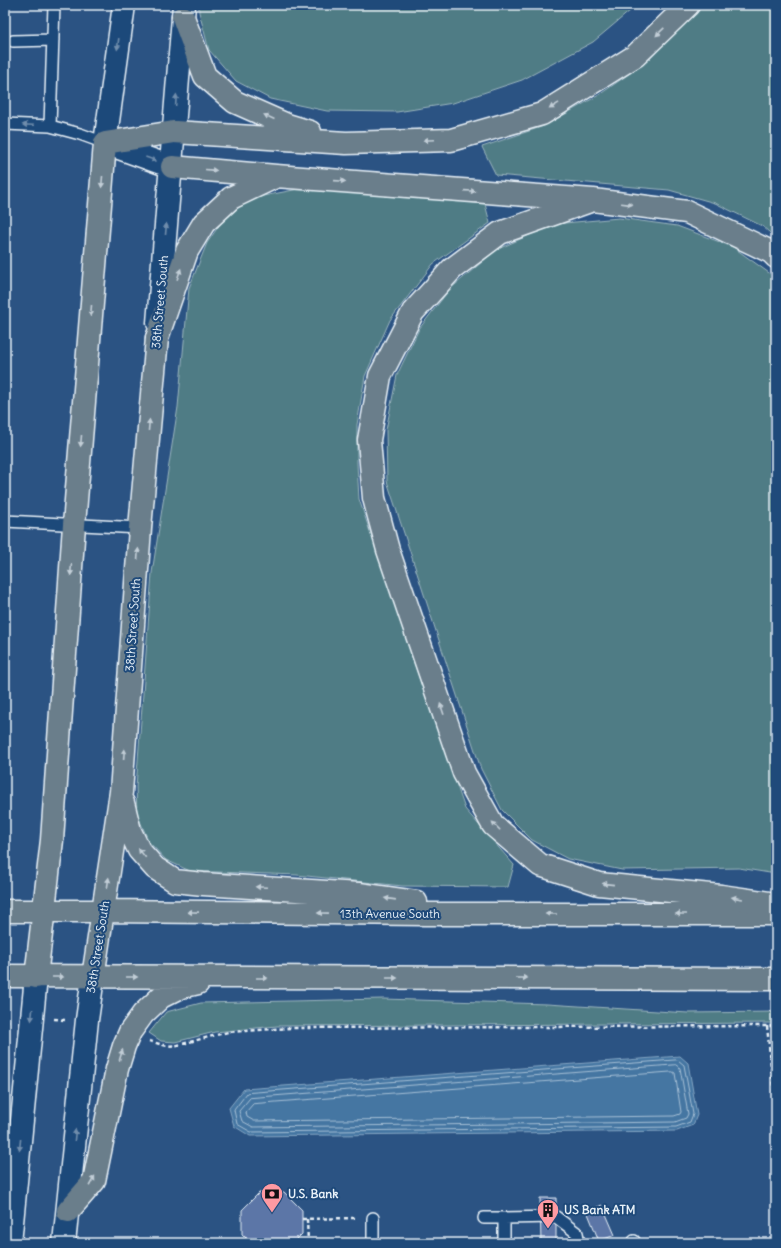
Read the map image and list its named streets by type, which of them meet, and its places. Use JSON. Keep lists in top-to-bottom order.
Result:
{
  "streets": {
    "main road": ["38th Street South", "13th Avenue South"]
  },
  "crossings": [
    ["38th Street South", "13th Avenue South"]
  ],
  "places": {
    "bank": ["U.S. Bank"],
    "building": ["US Bank ATM"]
  }
}
